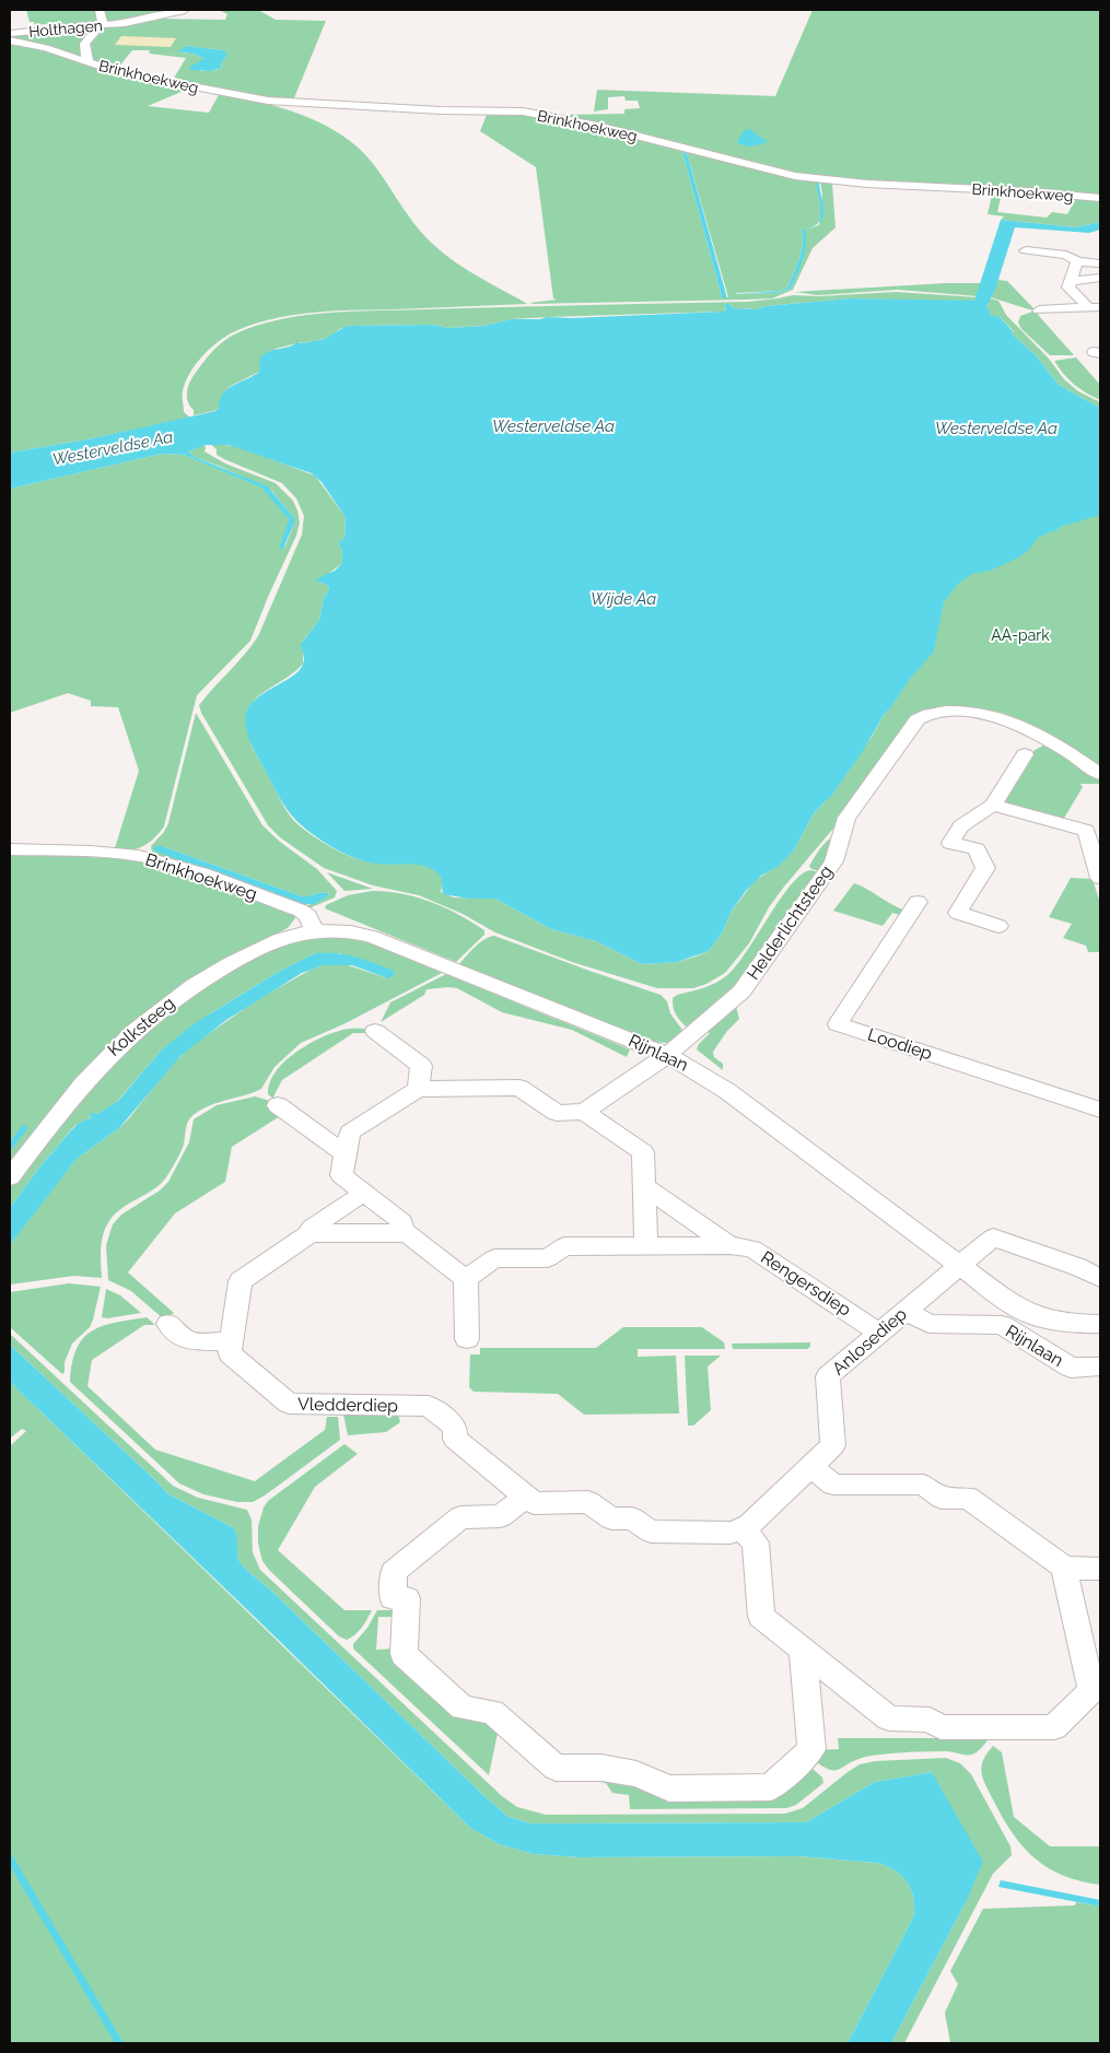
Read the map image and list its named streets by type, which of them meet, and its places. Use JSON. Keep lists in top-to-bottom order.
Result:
{
  "streets": {
    "street": [
      "Holthagen",
      "Brinkhoekweg",
      "Helderlichtsteeg",
      "Kolksteeg",
      "Loodiep",
      "Rijnlaan",
      "Rengersdiep",
      "Anlosediep",
      "Vledderdiep"
    ]
  },
  "crossings": [
    ["Brinkhoekweg", "Kolksteeg"],
    ["Brinkhoekweg", "Rijnlaan"],
    ["Helderlichtsteeg", "Rijnlaan"],
    ["Kolksteeg", "Rijnlaan"],
    ["Rijnlaan", "Anlosediep"],
    ["Rengersdiep", "Anlosediep"]
  ],
  "water": ["Westerveldse Aa", "Wijde Aa"],
  "parks": ["AA-park"]
}
